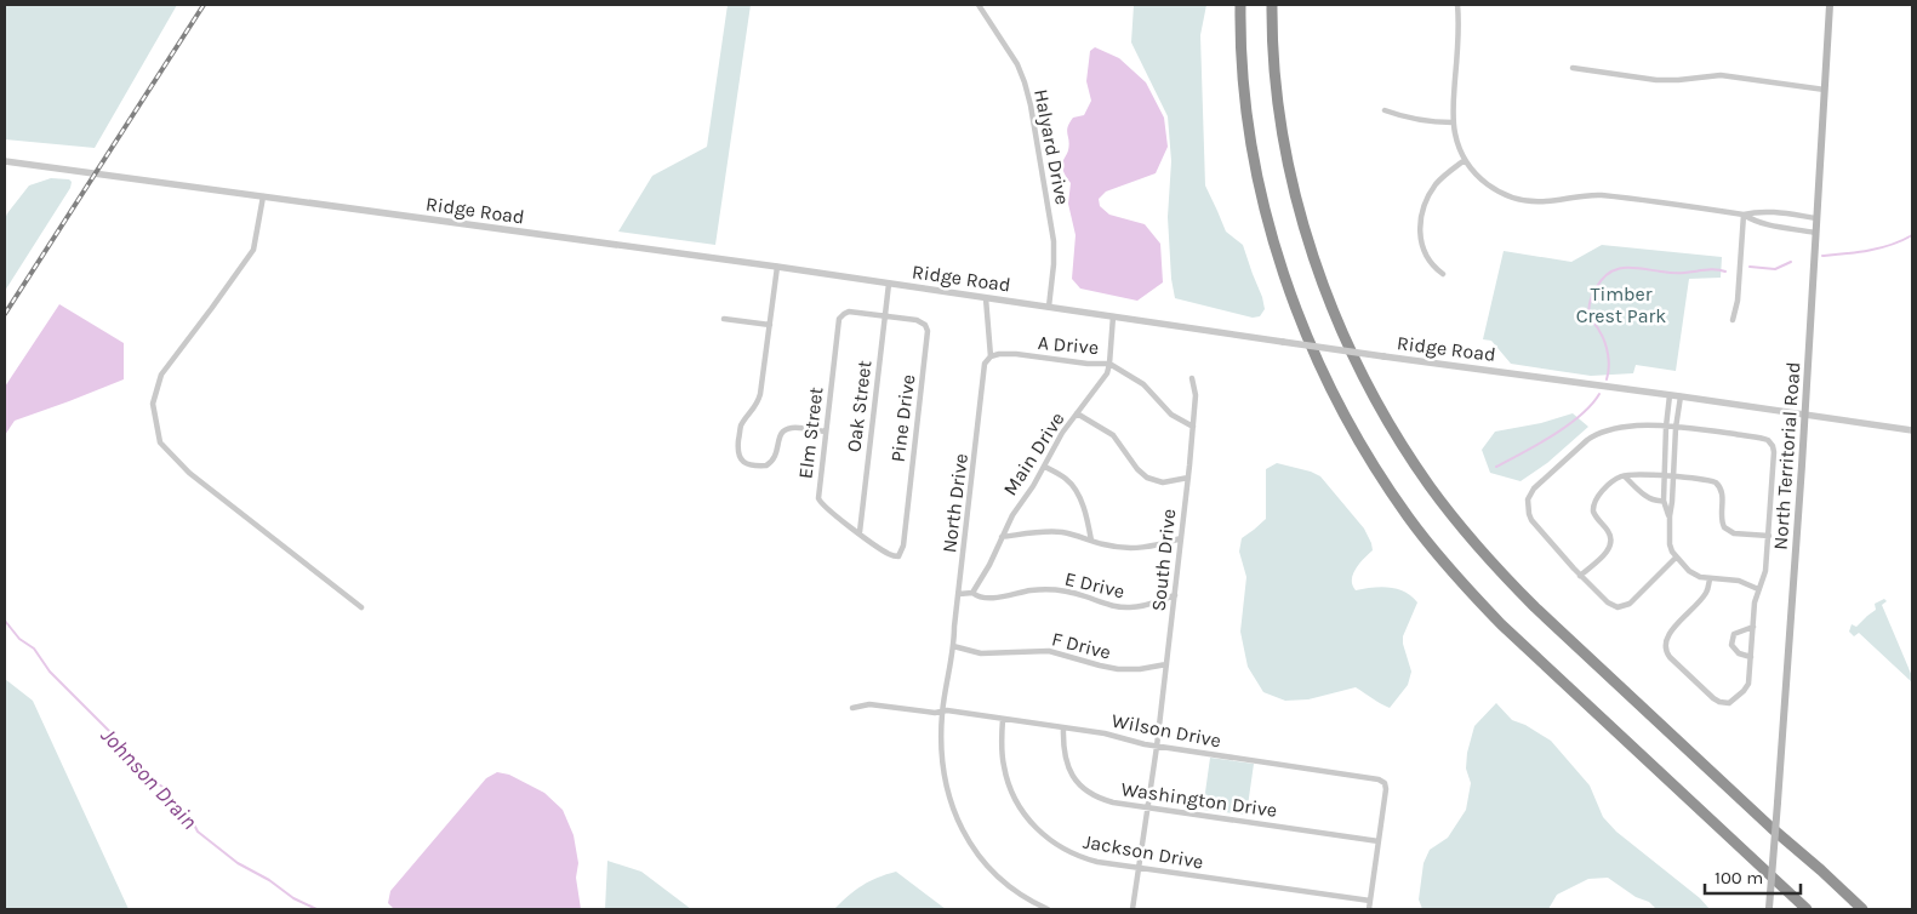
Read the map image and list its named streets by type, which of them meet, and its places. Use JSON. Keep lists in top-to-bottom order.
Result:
{
  "streets": {
    "main road": ["North Territorial Road"],
    "street": [
      "Halyard Drive",
      "Ridge Road",
      "A Drive",
      "Oak Street",
      "Pine Drive",
      "Elm Street",
      "Main Drive",
      "North Drive",
      "South Drive",
      "E Drive",
      "F Drive",
      "Wilson Drive",
      "Washington Drive",
      "Jackson Drive"
    ]
  },
  "crossings": [
    ["Halyard Drive", "Ridge Road"],
    ["Ridge Road", "Oak Street"],
    ["Ridge Road", "Main Drive"],
    ["Ridge Road", "North Territorial Road"],
    ["Ridge Road", "North Drive"],
    ["A Drive", "Main Drive"],
    ["A Drive", "North Drive"],
    ["A Drive", "South Drive"],
    ["Oak Street", "Pine Drive"],
    ["Oak Street", "Elm Street"],
    ["Pine Drive", "Elm Street"],
    ["Main Drive", "E Drive"],
    ["North Drive", "F Drive"],
    ["North Drive", "Wilson Drive"],
    ["South Drive", "E Drive"],
    ["South Drive", "F Drive"],
    ["South Drive", "Wilson Drive"],
    ["South Drive", "Washington Drive"],
    ["South Drive", "Jackson Drive"],
    ["Wilson Drive", "Washington Drive"],
    ["Wilson Drive", "Jackson Drive"]
  ],
  "water": ["Johnson Drain"],
  "parks": ["Timber Crest Park"],
  "scale_bar": "100 m"
}
